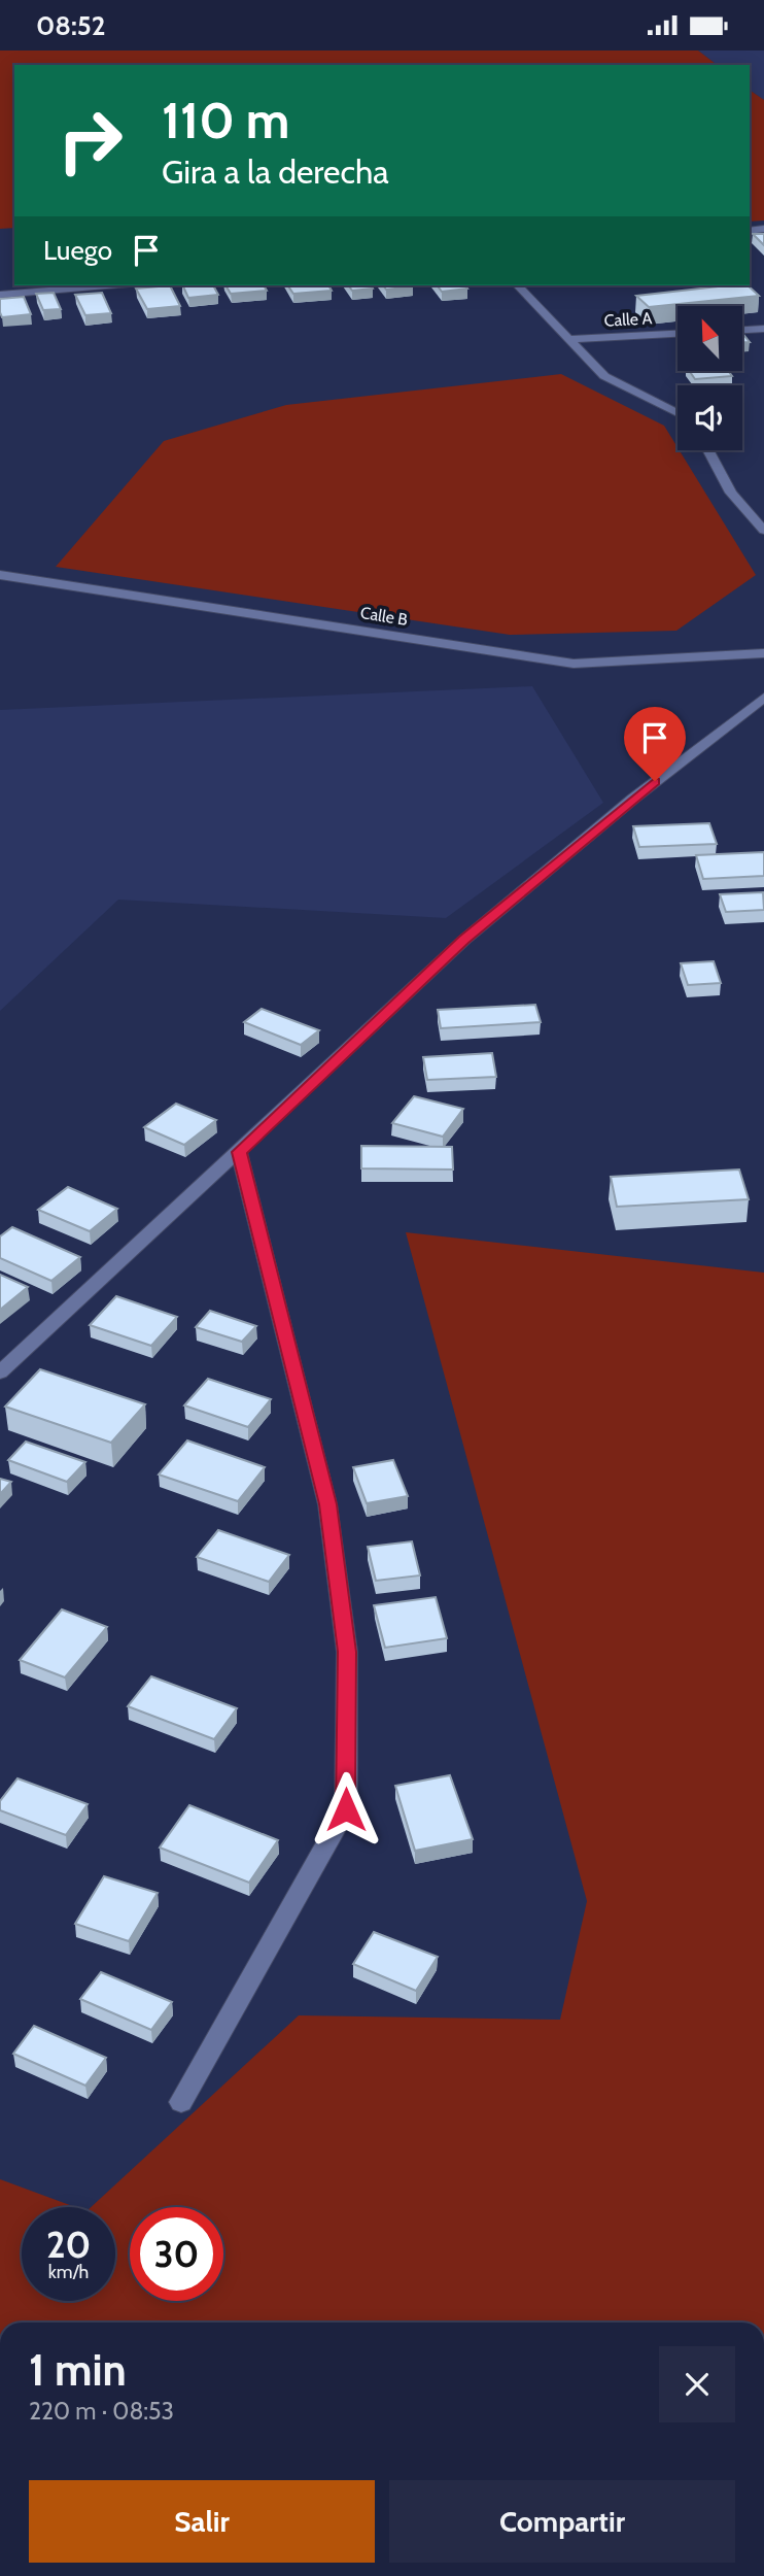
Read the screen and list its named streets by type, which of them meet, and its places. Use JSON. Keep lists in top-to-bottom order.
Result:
{
  "streets": {
    "street": ["Calle A", "Calle B"]
  },
  "north": "top left",
  "page": {
    "status": "08:52",
    "turn": ["110 m", "Gira a la derecha"],
    "then": "Luego",
    "speed": "20 km/h",
    "limit": "30",
    "heading": ["1 min", "220 m · 08:53"],
    "buttons": ["Salir", "Compartir"]
  }
}
